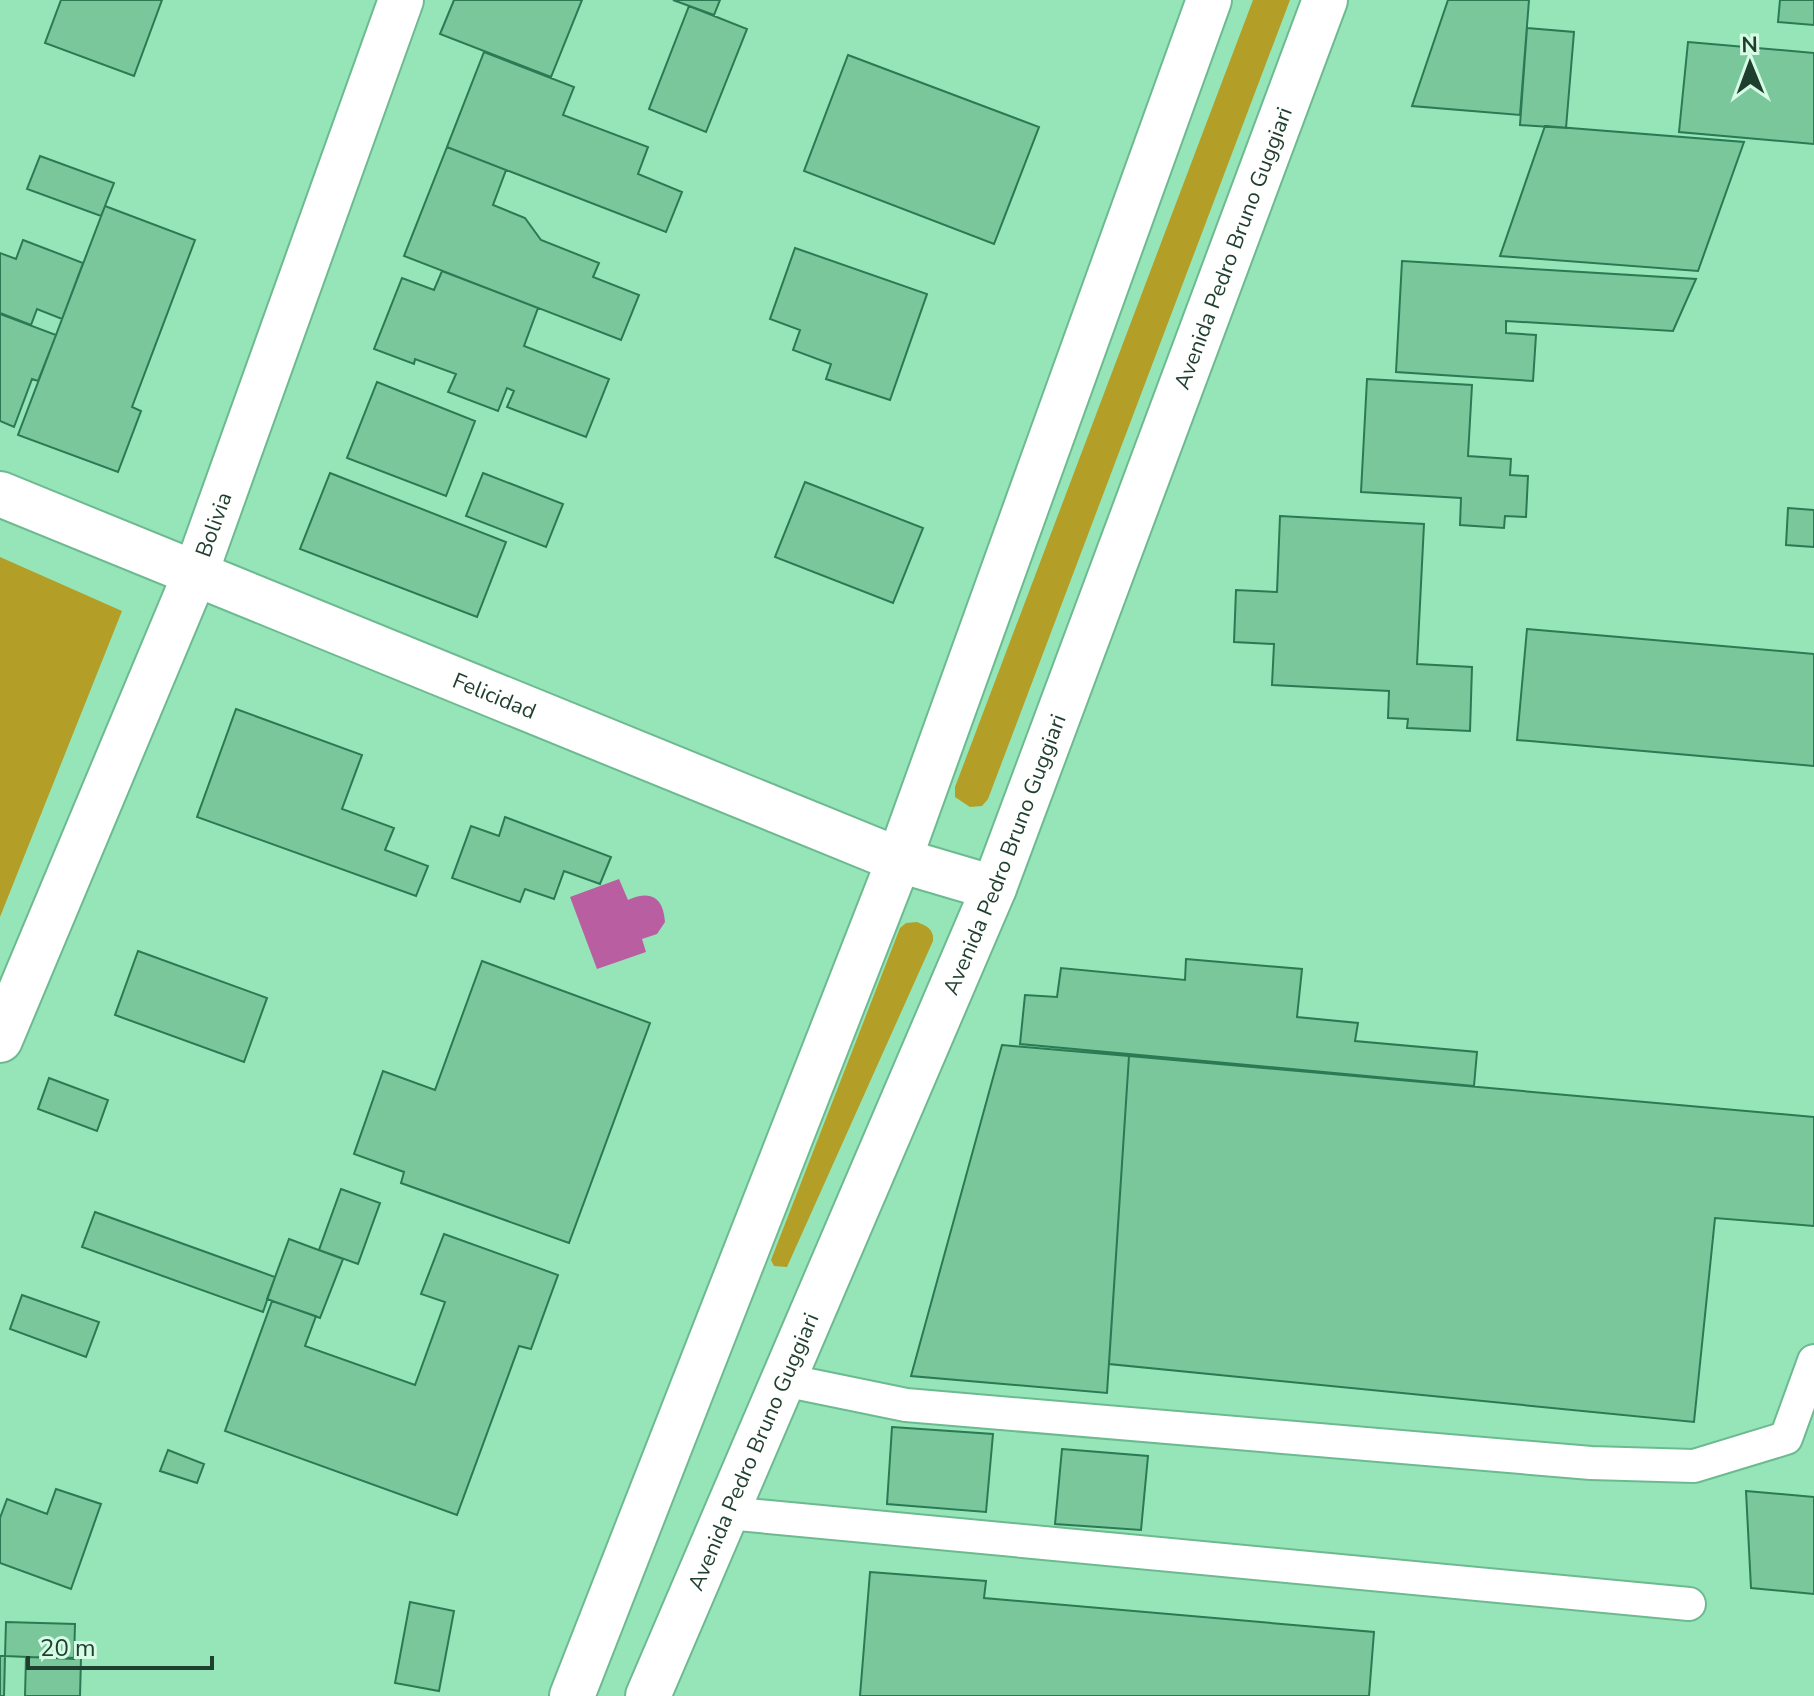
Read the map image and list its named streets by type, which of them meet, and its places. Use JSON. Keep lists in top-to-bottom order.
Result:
{
  "streets": {
    "main road": ["Avenida Pedro Bruno Guggiari", "Bolivia", "Felicidad"]
  },
  "crossings": [
    ["Avenida Pedro Bruno Guggiari", "Felicidad"],
    ["Bolivia", "Felicidad"]
  ],
  "scale_bar": "20 m",
  "north": "top"
}
